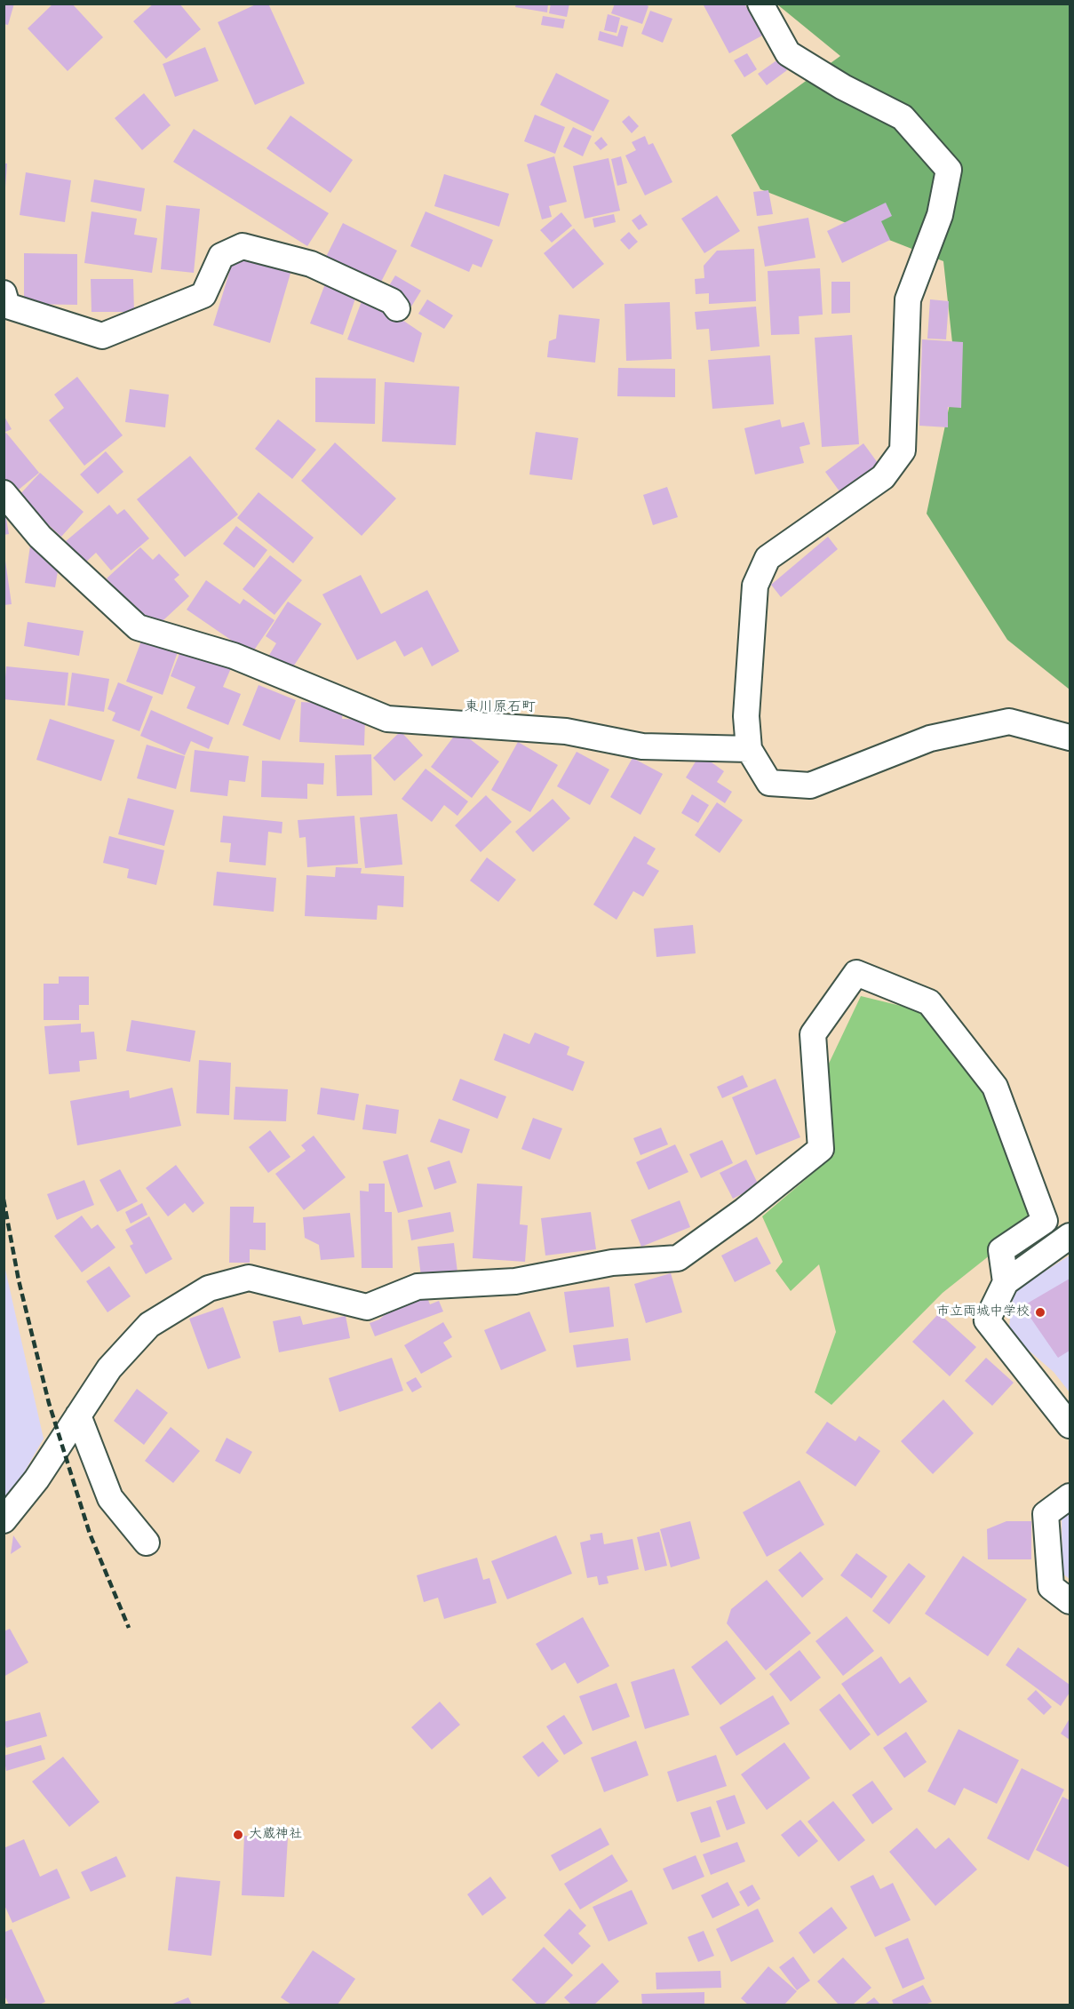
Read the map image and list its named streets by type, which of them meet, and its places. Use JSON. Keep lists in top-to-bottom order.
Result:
{
  "districts": ["東川原石町"],
  "places": ["市立両城中学校", "大蔵神社"]
}
